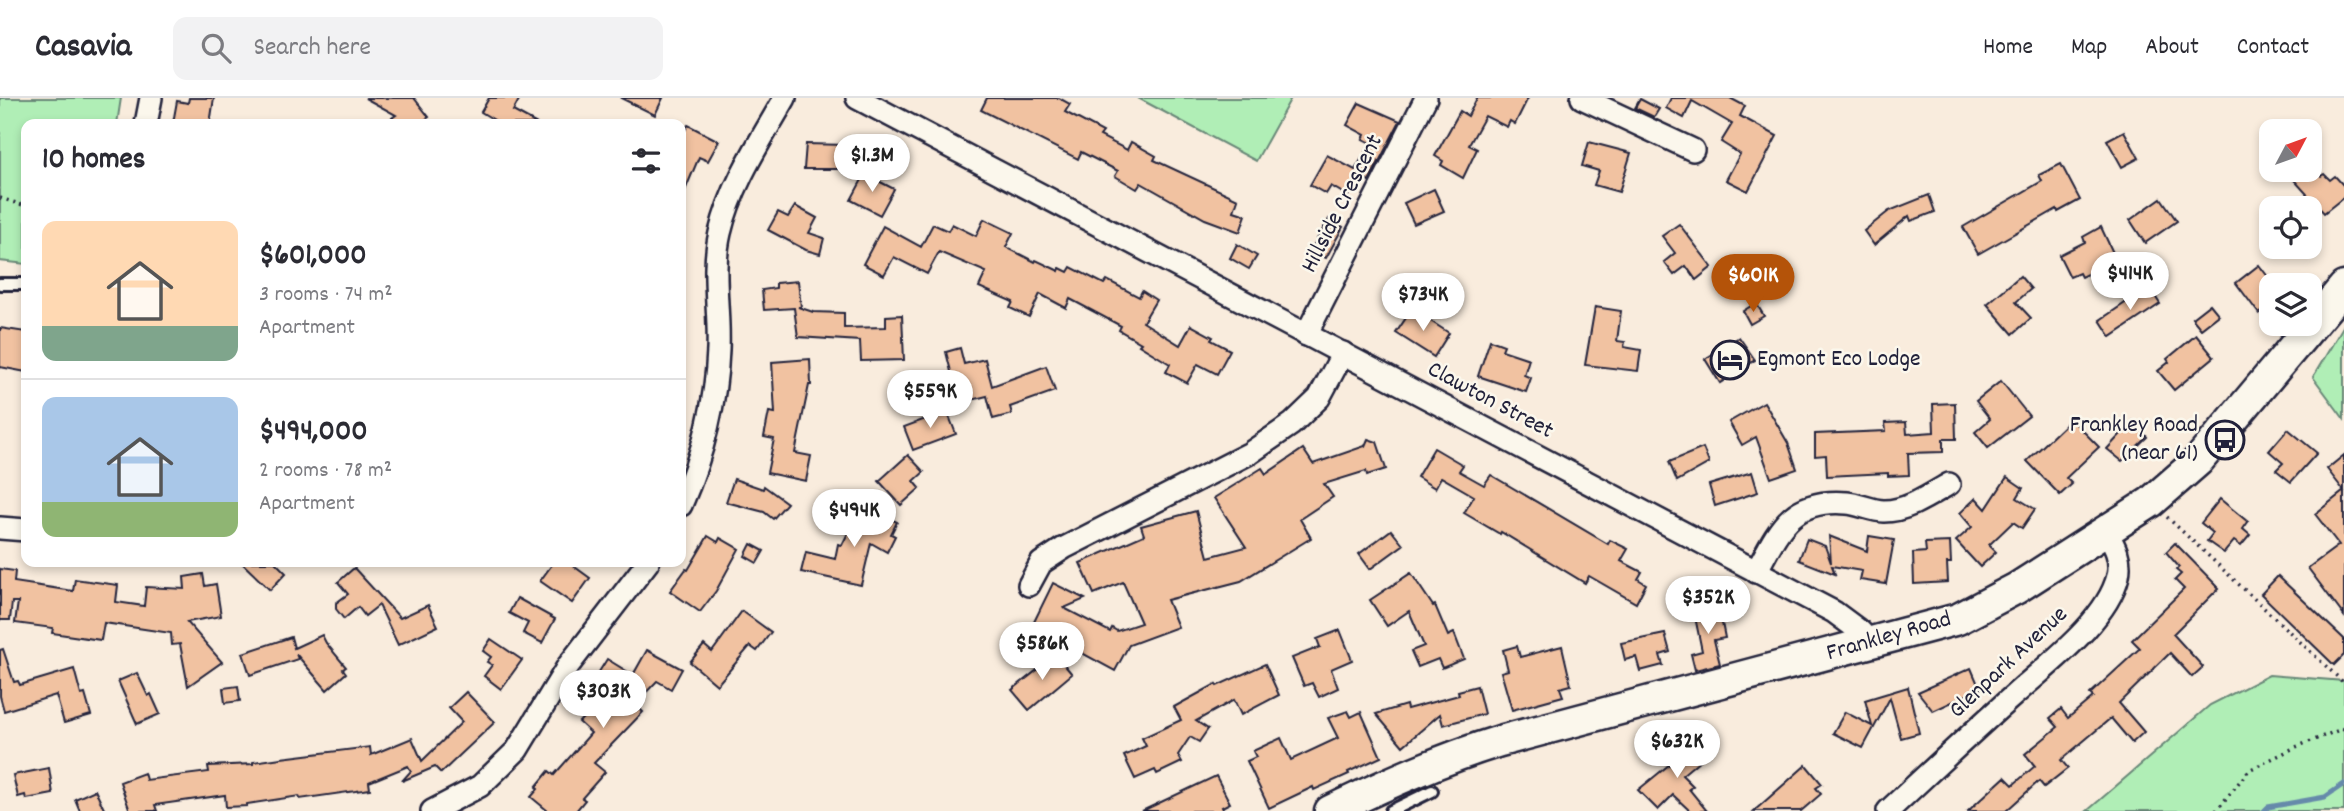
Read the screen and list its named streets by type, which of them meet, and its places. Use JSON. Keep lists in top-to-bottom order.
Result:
{
  "streets": {
    "street": [
      "Hillside Crescent",
      "Clawton Street",
      "Frankley Road",
      "Glenpark Avenue"
    ]
  },
  "crossings": [
    ["Hillside Crescent", "Clawton Street"],
    ["Clawton Street", "Frankley Road"],
    ["Frankley Road", "Glenpark Avenue"]
  ],
  "places": {
    "hotel": ["Egmont Eco Lodge"],
    "bus stop": ["Frankley Road (near 61)"]
  },
  "north": "top right",
  "page": {
    "header": "Casavia",
    "search": "Search here",
    "nav": [
      "Home",
      "Map",
      "About",
      "Contact"
    ],
    "heading": "10 homes",
    "price": [
      "$1.3M",
      "$414K",
      "$601K",
      "$734K",
      "$559K",
      "$494K",
      "$352K",
      "$586K",
      "$303K",
      "$632K"
    ],
    "list": [
      {
        "name": "$601,000",
        "note": "3 rooms · 74 m² · Apartment"
      },
      {
        "name": "$494,000",
        "note": "2 rooms · 78 m² · Apartment"
      }
    ]
  }
}
